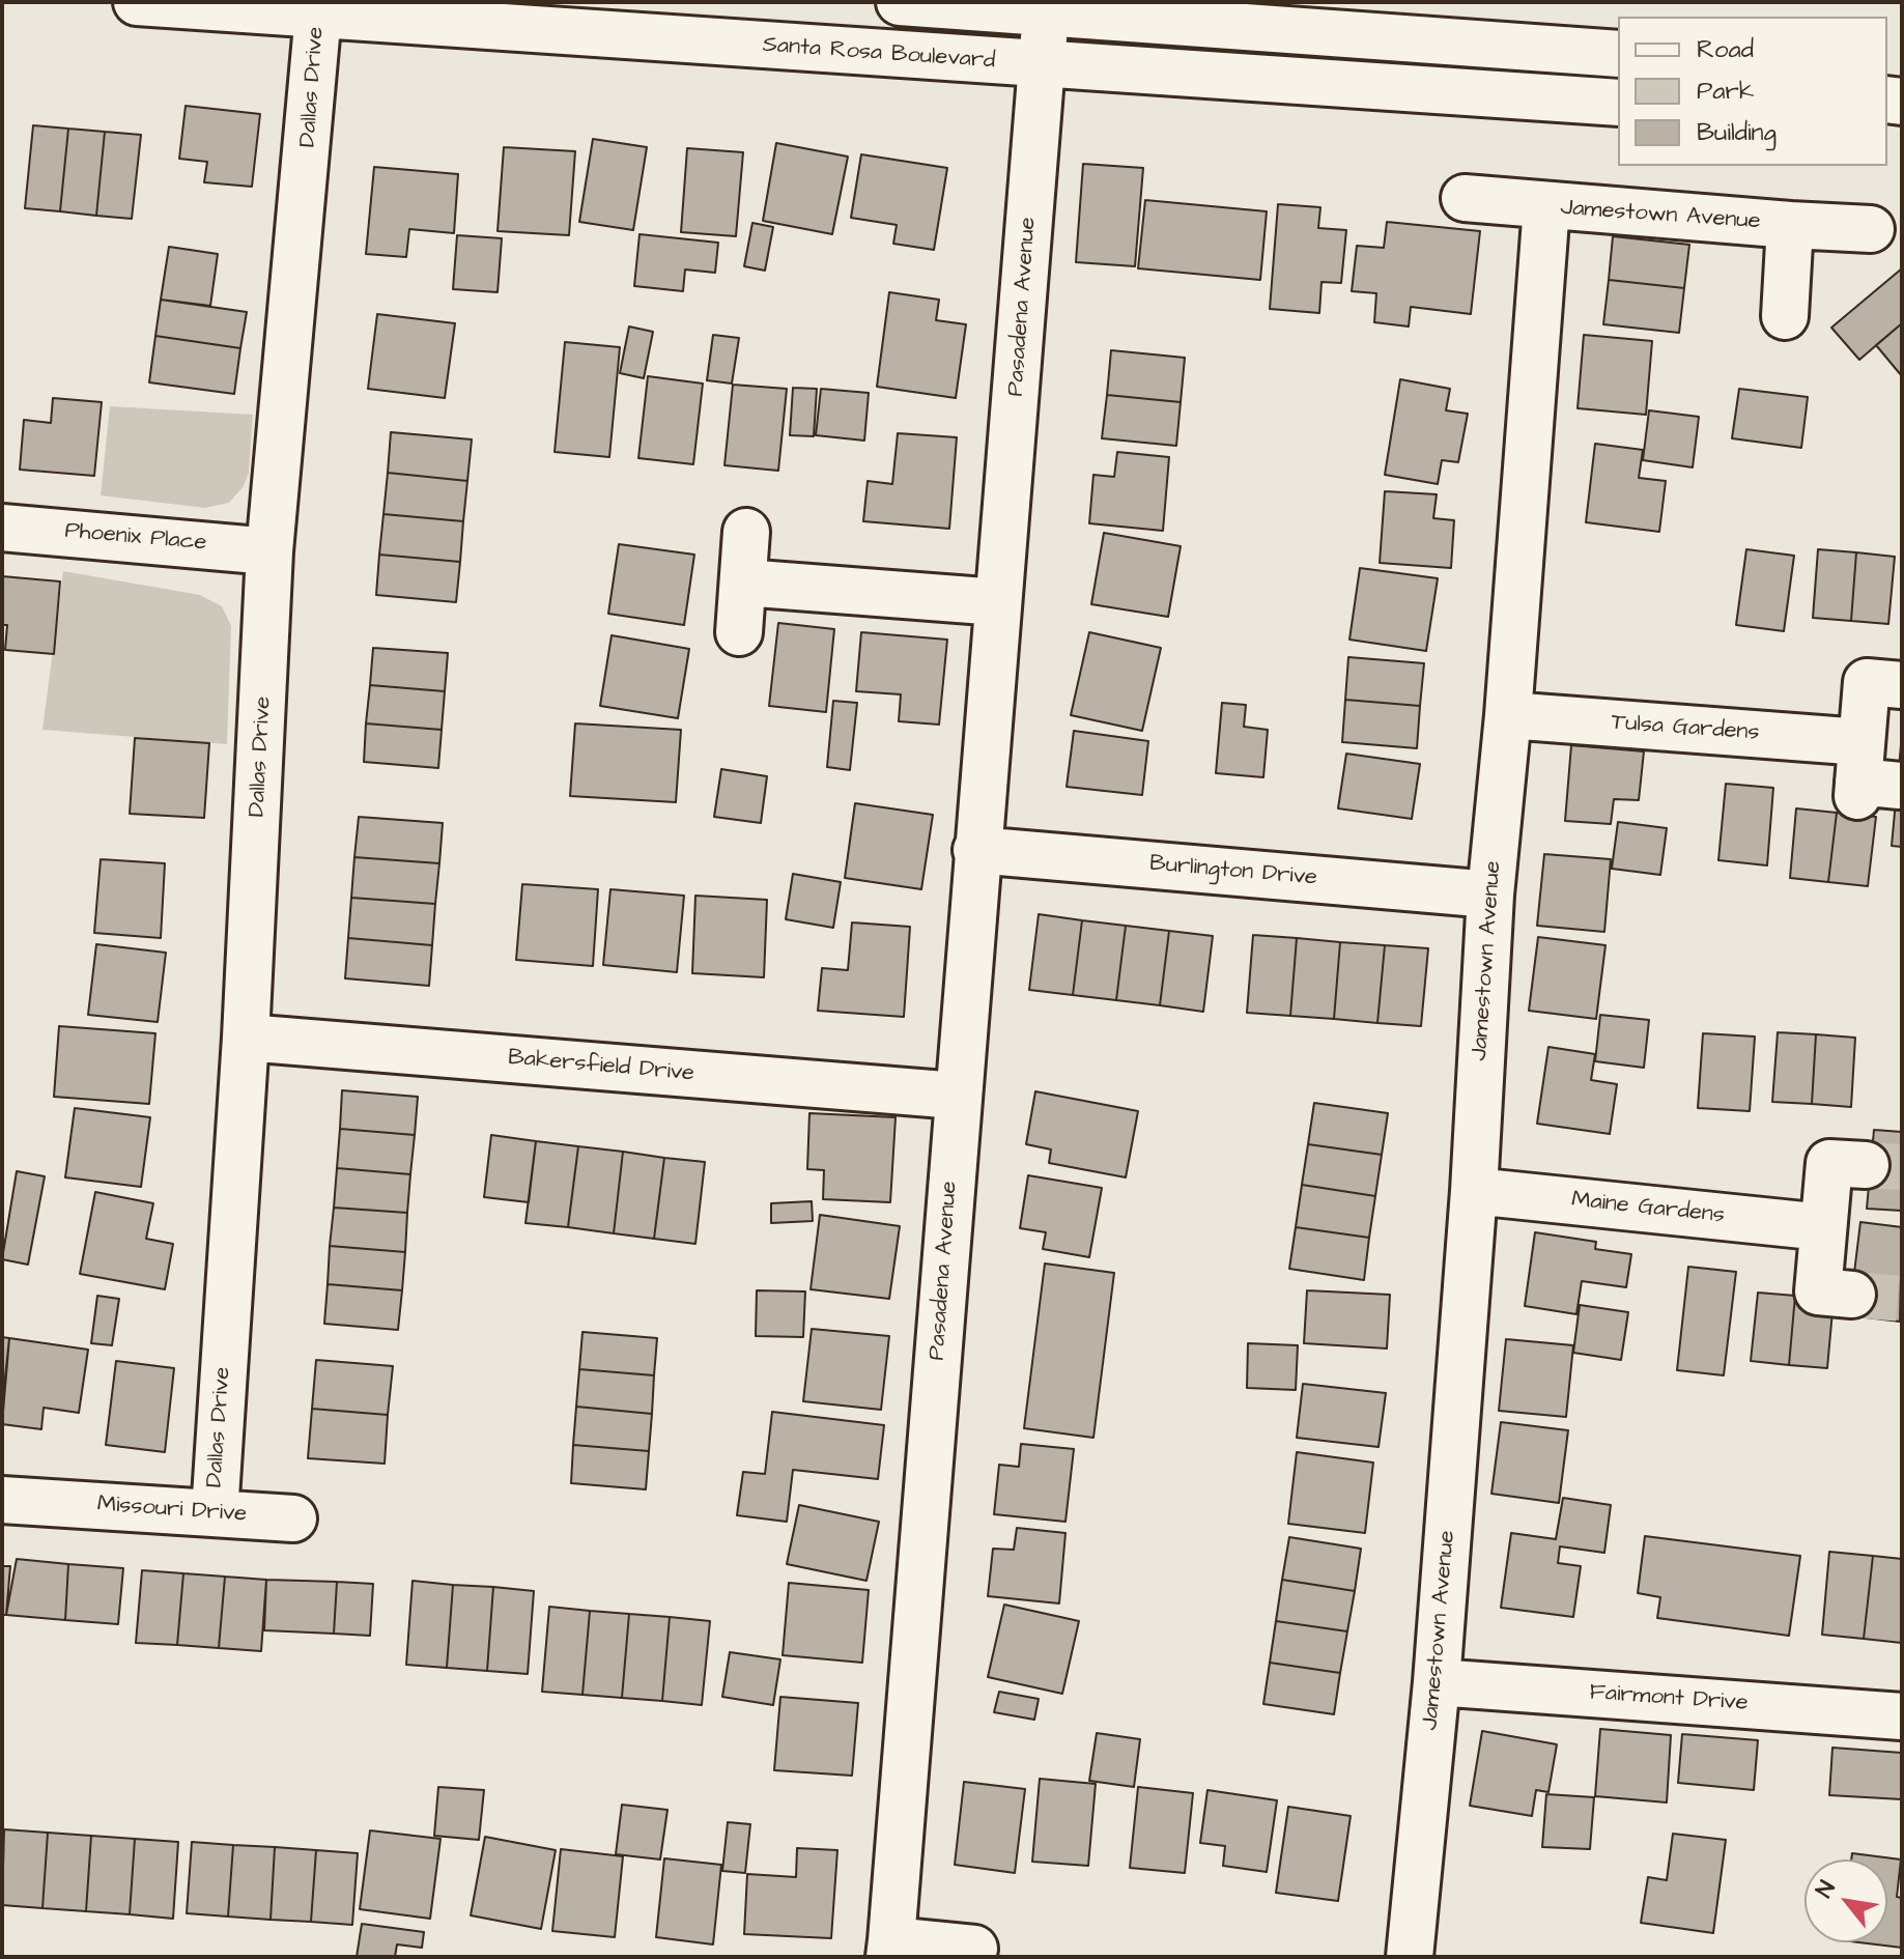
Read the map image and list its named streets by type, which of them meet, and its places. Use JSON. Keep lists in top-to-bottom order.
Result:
{
  "streets": {
    "street": [
      "Santa Rosa Boulevard",
      "Dallas Drive",
      "Jamestown Avenue",
      "Pasadena Avenue",
      "Phoenix Place",
      "Tulsa Gardens",
      "Burlington Drive",
      "Bakersfield Drive",
      "Maine Gardens",
      "Missouri Drive",
      "Fairmont Drive"
    ]
  },
  "crossings": [
    ["Santa Rosa Boulevard", "Dallas Drive"],
    ["Santa Rosa Boulevard", "Pasadena Avenue"],
    ["Dallas Drive", "Phoenix Place"],
    ["Dallas Drive", "Bakersfield Drive"],
    ["Dallas Drive", "Missouri Drive"],
    ["Jamestown Avenue", "Tulsa Gardens"],
    ["Jamestown Avenue", "Burlington Drive"],
    ["Jamestown Avenue", "Maine Gardens"],
    ["Jamestown Avenue", "Fairmont Drive"],
    ["Pasadena Avenue", "Burlington Drive"],
    ["Pasadena Avenue", "Bakersfield Drive"]
  ],
  "legend": ["Road", "Park", "Building"],
  "north": "top left"
}
